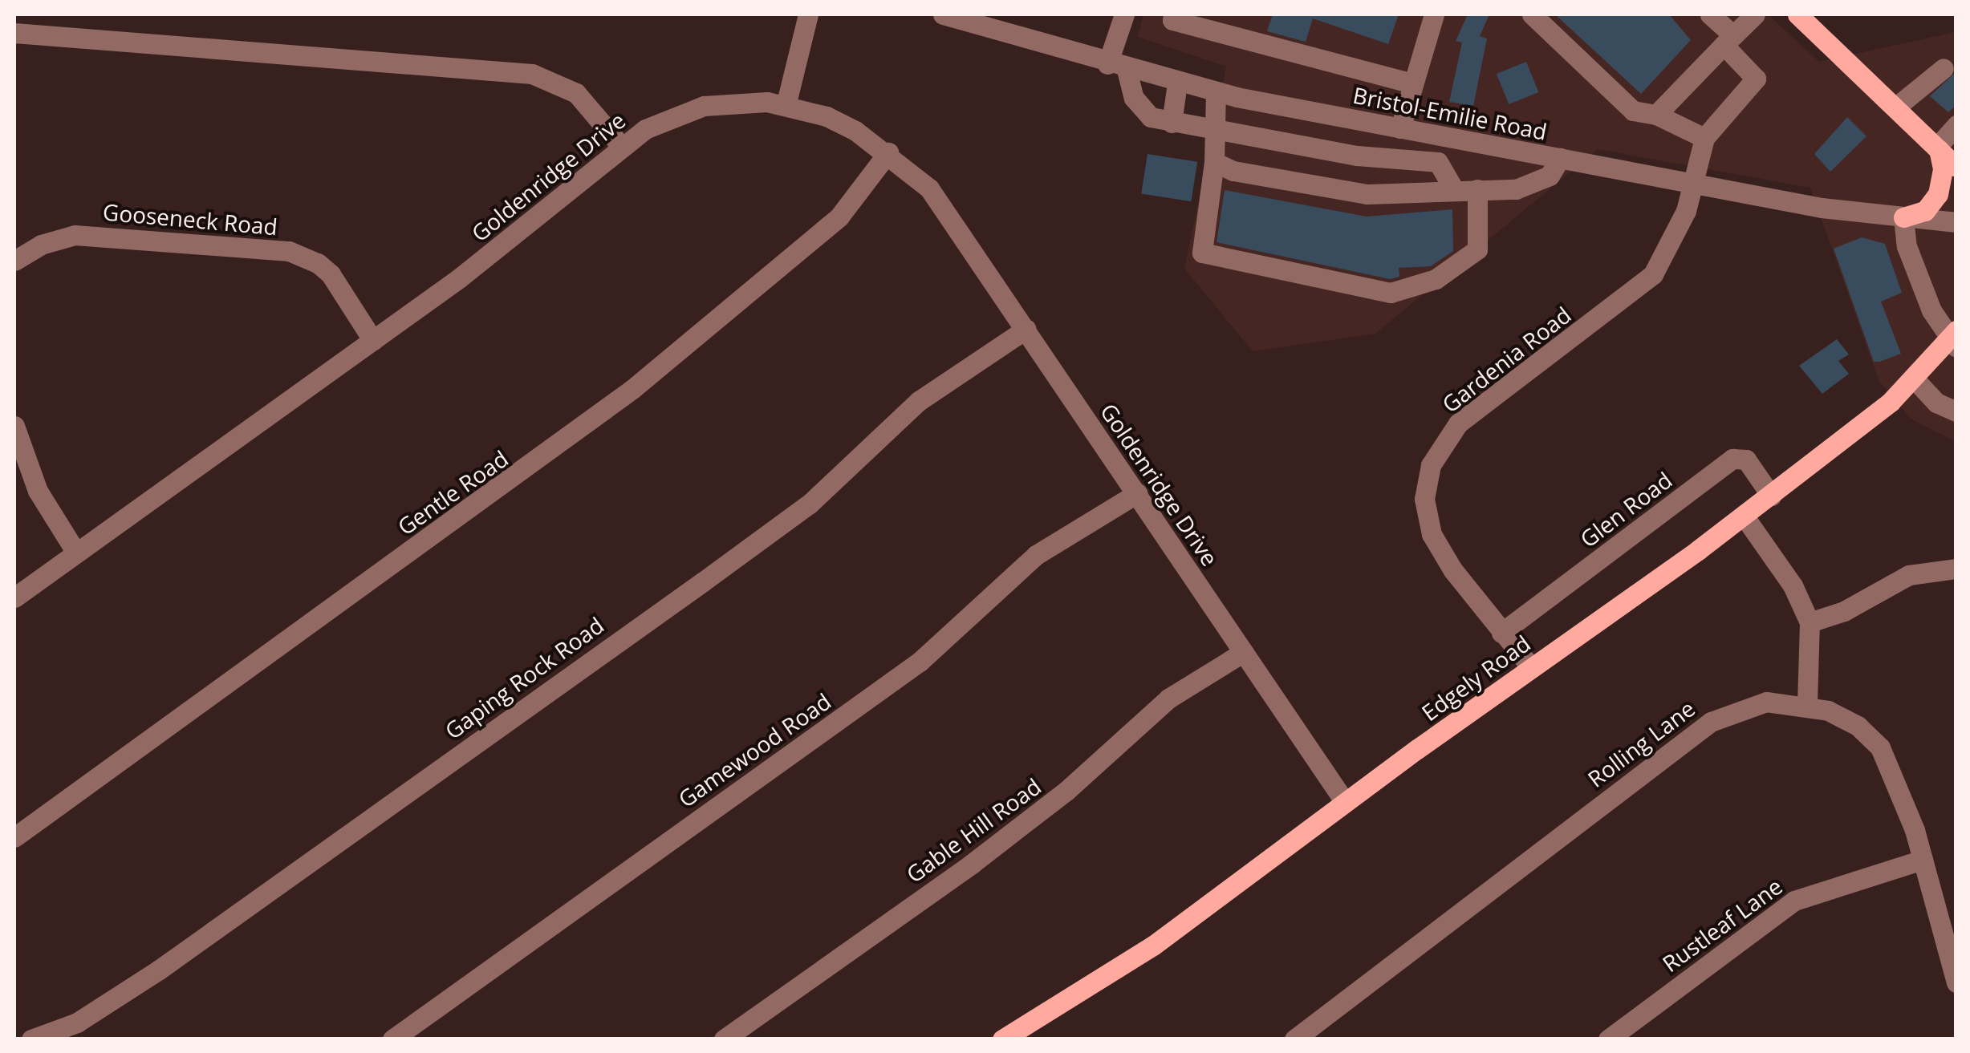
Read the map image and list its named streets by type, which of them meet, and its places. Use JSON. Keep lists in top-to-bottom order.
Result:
{
  "streets": {
    "main road": ["Edgely Road"],
    "street": [
      "Bristol-Emilie Road",
      "Goldenridge Drive",
      "Gooseneck Road",
      "Gardenia Road",
      "Gentle Road",
      "Glen Road",
      "Gaping Rock Road",
      "Rolling Lane",
      "Gamewood Road",
      "Gable Hill Road",
      "Rustleaf Lane"
    ]
  },
  "crossings": [
    ["Bristol-Emilie Road", "Gardenia Road"],
    ["Goldenridge Drive", "Gooseneck Road"],
    ["Goldenridge Drive", "Gentle Road"],
    ["Goldenridge Drive", "Gaping Rock Road"],
    ["Goldenridge Drive", "Edgely Road"],
    ["Goldenridge Drive", "Gamewood Road"],
    ["Goldenridge Drive", "Gable Hill Road"],
    ["Gardenia Road", "Glen Road"],
    ["Gardenia Road", "Edgely Road"],
    ["Glen Road", "Edgely Road"],
    ["Rolling Lane", "Rustleaf Lane"]
  ]
}
